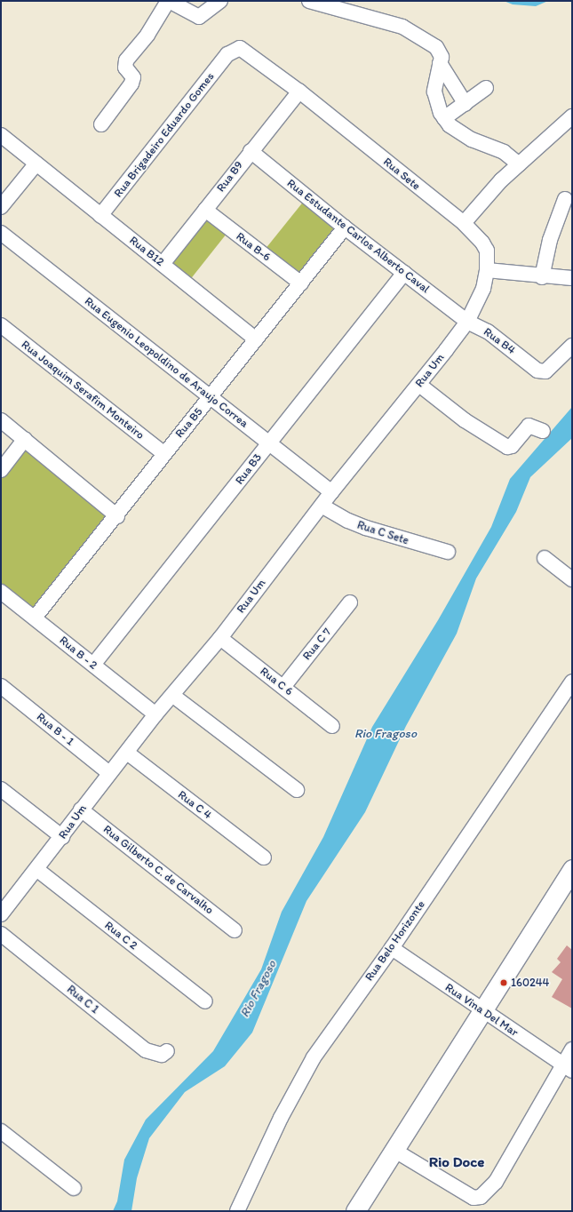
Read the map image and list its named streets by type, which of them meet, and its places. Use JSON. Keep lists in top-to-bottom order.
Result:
{
  "streets": {
    "street": [
      "Rua Brigadeiro Eduardo Gomes",
      "Rua Sete",
      "Rua B9",
      "Rua Estudante Carlos Alberto Caval",
      "Rua B-6",
      "Rua B12",
      "Rua B4",
      "Rua Eugenio Leopoldino de Araujo Correa",
      "Rua Um",
      "Rua Joaquim Serafim Monteiro",
      "Rua B5",
      "Rua B3",
      "Rua C Sete",
      "Rua C 7",
      "Rua B - 2",
      "Rua C 6",
      "Rua B - 1",
      "Rua C 4",
      "Rua Gilberto C. de Carvalho",
      "Rua C 2",
      "Rua Belo Horizonte",
      "Rua C 1",
      "Rua Vina Del Mar"
    ]
  },
  "crossings": [
    ["Rua Brigadeiro Eduardo Gomes", "Rua Sete"],
    ["Rua Brigadeiro Eduardo Gomes", "Rua B12"],
    ["Rua Sete", "Rua B9"],
    ["Rua Sete", "Rua Um"],
    ["Rua B9", "Rua Estudante Carlos Alberto Caval"],
    ["Rua B9", "Rua B-6"],
    ["Rua B9", "Rua B12"],
    ["Rua Estudante Carlos Alberto Caval", "Rua B4"],
    ["Rua Estudante Carlos Alberto Caval", "Rua Um"],
    ["Rua Estudante Carlos Alberto Caval", "Rua B5"],
    ["Rua Estudante Carlos Alberto Caval", "Rua B3"],
    ["Rua B-6", "Rua B5"],
    ["Rua B12", "Rua B5"],
    ["Rua B4", "Rua Um"],
    ["Rua Eugenio Leopoldino de Araujo Correa", "Rua Um"],
    ["Rua Eugenio Leopoldino de Araujo Correa", "Rua B5"],
    ["Rua Eugenio Leopoldino de Araujo Correa", "Rua B3"],
    ["Rua Um", "Rua C Sete"],
    ["Rua Um", "Rua B - 2"],
    ["Rua Um", "Rua C 6"],
    ["Rua Um", "Rua B - 1"],
    ["Rua Um", "Rua C 4"],
    ["Rua Um", "Rua Gilberto C. de Carvalho"],
    ["Rua Um", "Rua C 2"],
    ["Rua Joaquim Serafim Monteiro", "Rua B5"],
    ["Rua B5", "Rua B - 2"],
    ["Rua B3", "Rua B - 2"],
    ["Rua C 7", "Rua C 6"],
    ["Rua Belo Horizonte", "Rua Vina Del Mar"]
  ],
  "districts": ["Rio Doce"],
  "water": ["Rio Fragoso"],
  "places": ["160244"]
}
